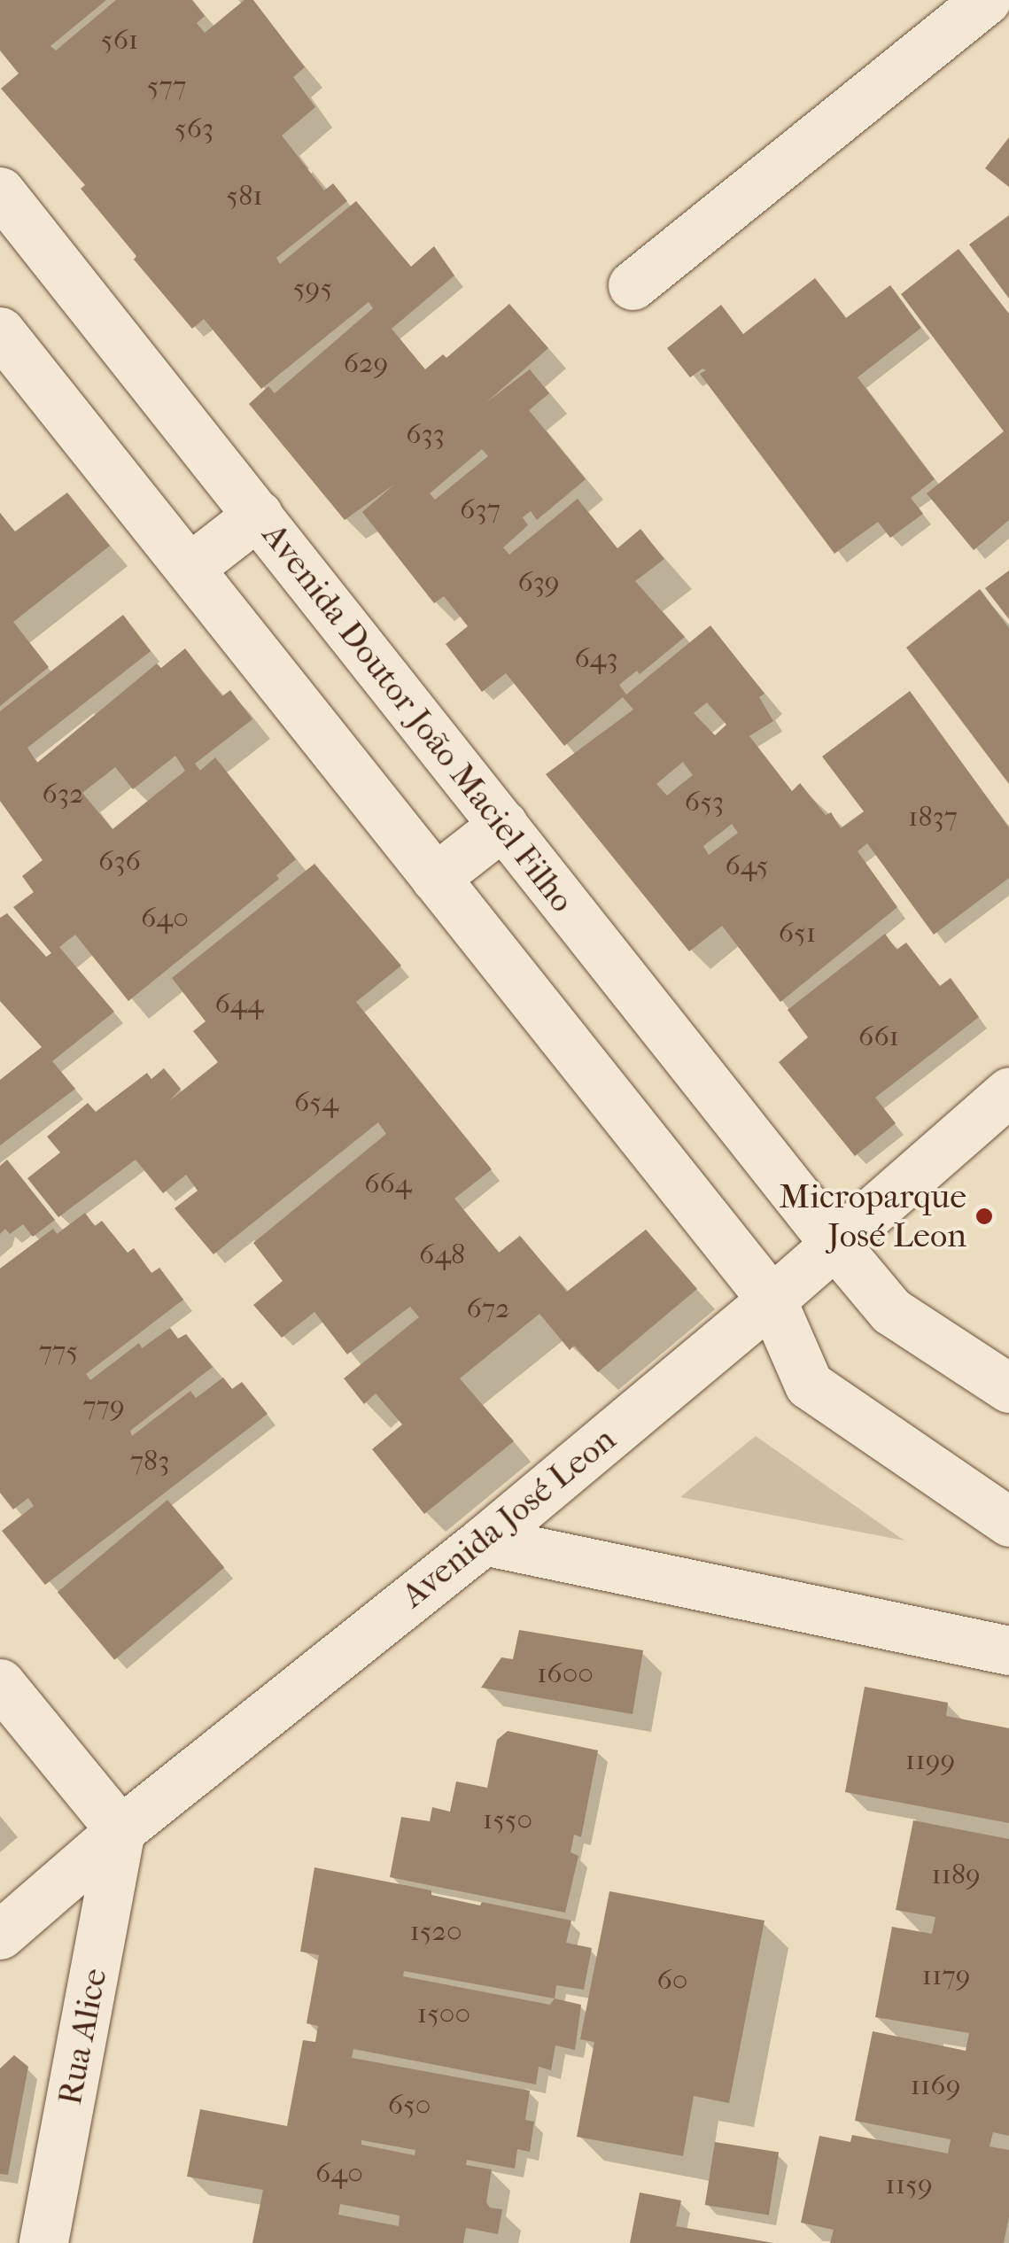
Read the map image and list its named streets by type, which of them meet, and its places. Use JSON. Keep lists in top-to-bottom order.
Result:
{
  "streets": {
    "street": ["Avenida Doutor João Maciel Filho", "Avenida José Leon", "Rua Alice"]
  },
  "crossings": [
    ["Avenida Doutor João Maciel Filho", "Avenida José Leon"],
    ["Avenida José Leon", "Rua Alice"]
  ],
  "places": ["Microparque José Leon"],
  "house_numbers": [
    "561",
    "577",
    "563",
    "581",
    "595",
    "629",
    "633",
    "637",
    "639",
    "643",
    "632",
    "653",
    "1837",
    "636",
    "645",
    "640",
    "651",
    "644",
    "661",
    "654",
    "664",
    "648",
    "672",
    "775",
    "779",
    "783",
    "1600",
    "1199",
    "1550",
    "1189",
    "1520",
    "1179",
    "60",
    "1500",
    "1169",
    "650",
    "640",
    "1159"
  ]
}
